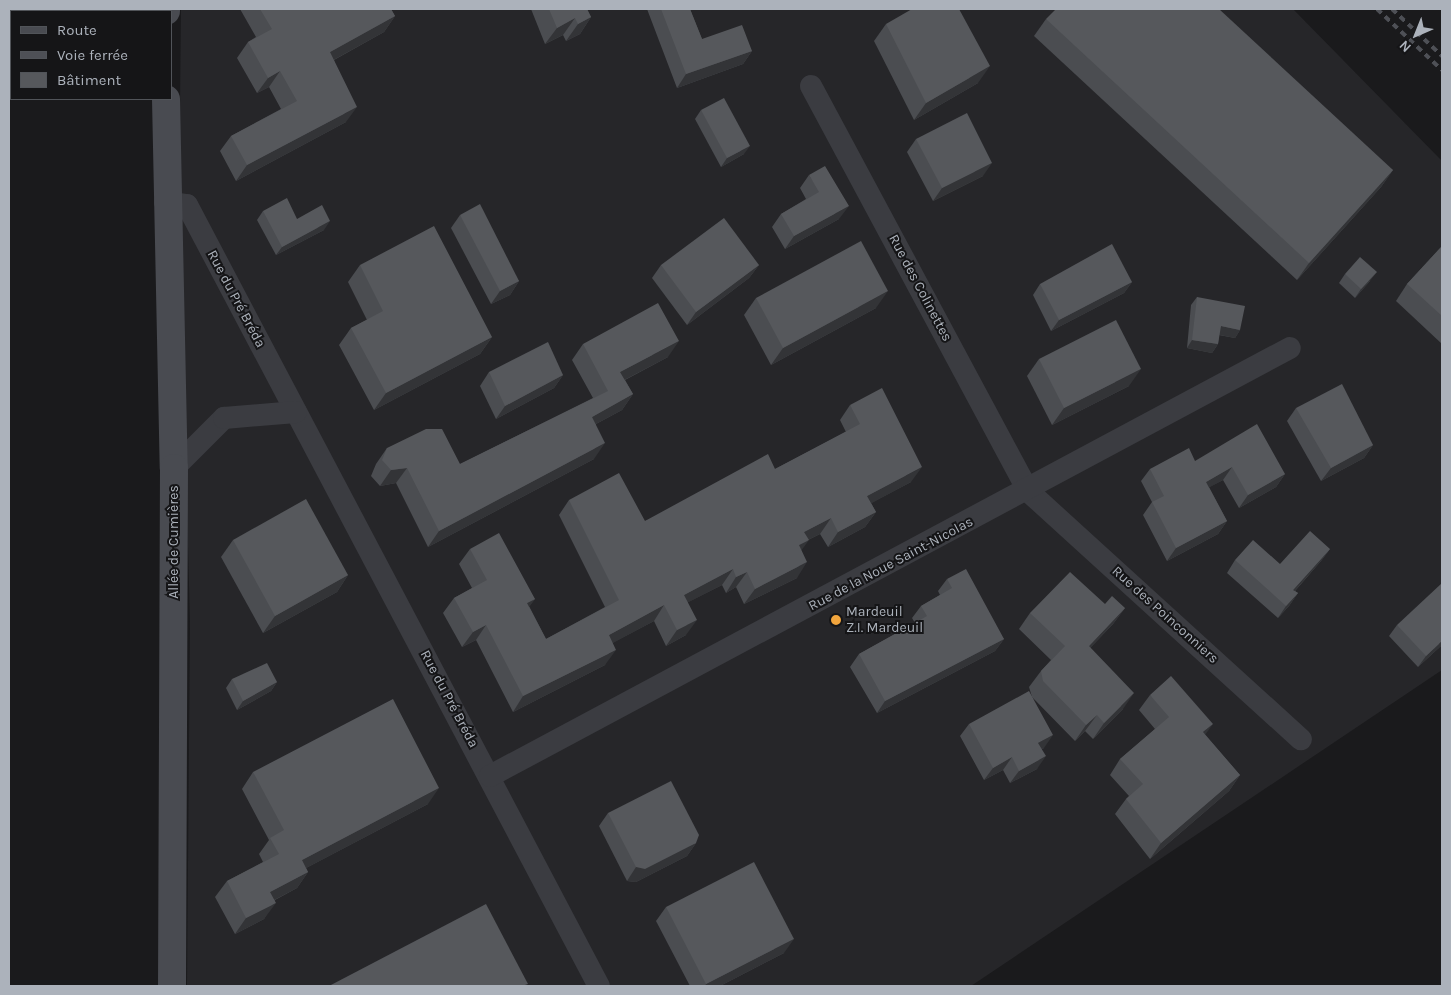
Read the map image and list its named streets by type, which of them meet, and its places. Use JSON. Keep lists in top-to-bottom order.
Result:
{
  "streets": {
    "main road": ["Allée de Cumières"],
    "street": [
      "Rue des Colinettes",
      "Rue du Pré Bréda",
      "Rue de la Noue Saint-Nicolas",
      "Rue des Poinconniers"
    ]
  },
  "crossings": [
    ["Rue des Colinettes", "Rue de la Noue Saint-Nicolas"],
    ["Rue des Colinettes", "Rue des Poinconniers"],
    ["Rue du Pré Bréda", "Allée de Cumières"],
    ["Rue du Pré Bréda", "Rue de la Noue Saint-Nicolas"],
    ["Rue de la Noue Saint-Nicolas", "Rue des Poinconniers"]
  ],
  "places": ["Mardeuil Z.I. Mardeuil"],
  "legend": ["Route", "Voie ferrée", "Bâtiment"],
  "north": "bottom left"
}
